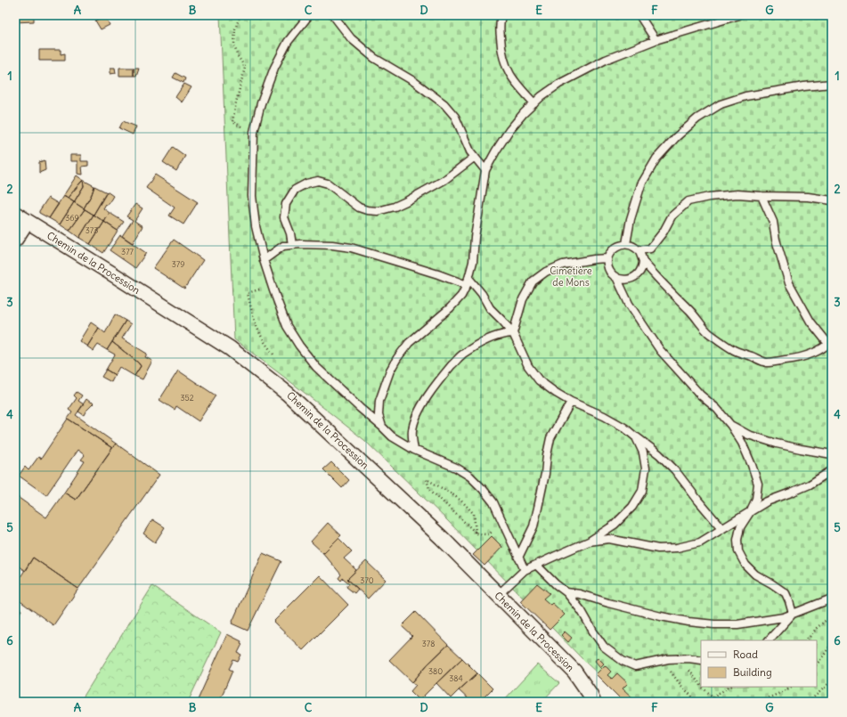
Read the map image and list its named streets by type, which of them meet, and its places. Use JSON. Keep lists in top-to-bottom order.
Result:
{
  "streets": {
    "street": ["Chemin de la Procession"]
  },
  "parks": ["Cimetière de Mons"],
  "house_numbers": [
    "369",
    "373",
    "377",
    "379",
    "352",
    "370",
    "378",
    "380",
    "384"
  ],
  "legend": ["Road", "Building"],
  "grid": {
    "columns": [
      "A",
      "B",
      "C",
      "D",
      "E",
      "F",
      "G"
    ],
    "rows": [
      "1",
      "2",
      "3",
      "4",
      "5",
      "6"
    ]
  }
}
